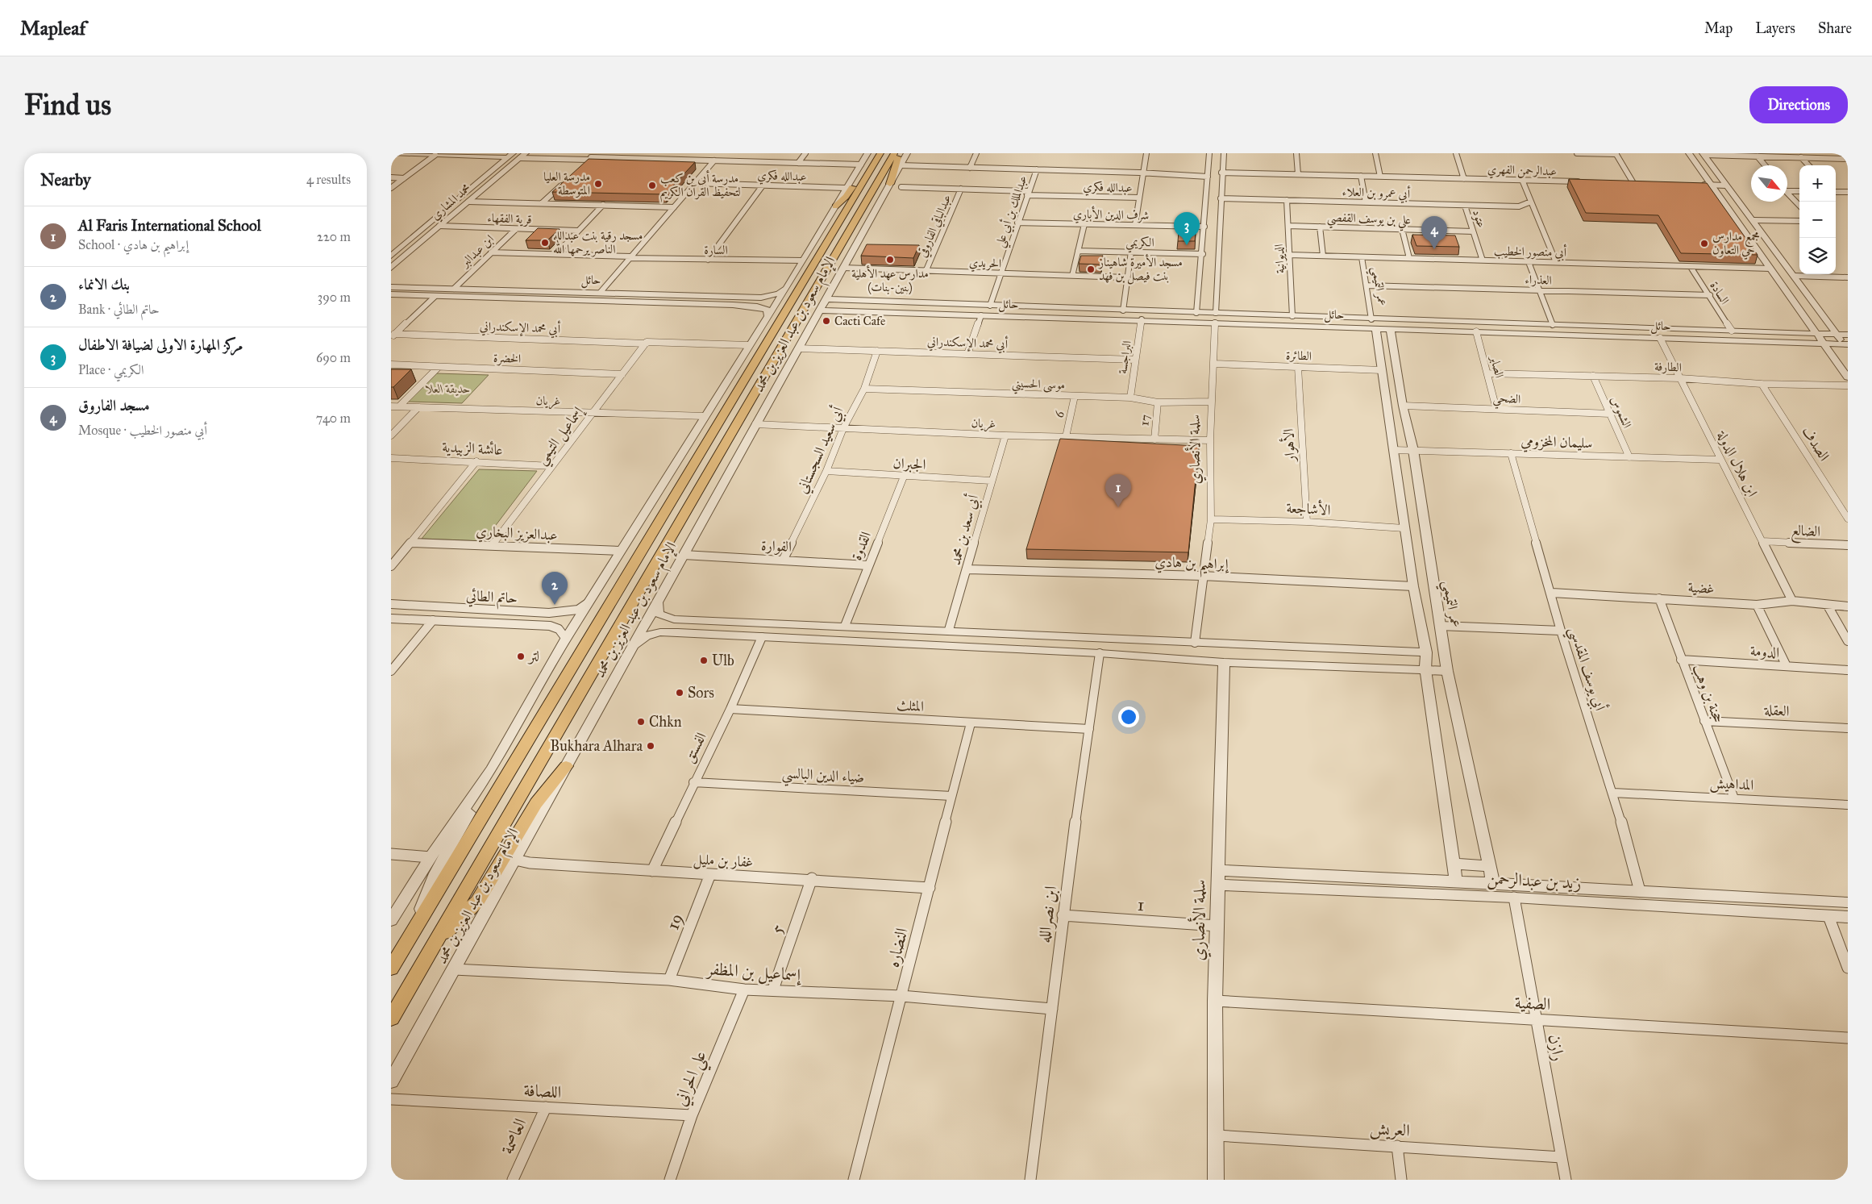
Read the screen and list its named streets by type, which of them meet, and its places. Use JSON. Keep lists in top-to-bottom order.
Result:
{
  "streets": {
    "main road": ["الإمام سعود بن عبد العزيز بن محمد"],
    "street": [
      "عبدالرحمن الفهري",
      "عبدالله فكري",
      "أبي عمرو بن العلاء",
      "محمد المشاري",
      "عبدالملك بن أبي علي",
      "شرف الدين الأباري",
      "قرية الفقهاء",
      "علي بن يوسف القفصي",
      "عتود",
      "عبدالباقي الفاروقي",
      "الكريمي",
      "السارة",
      "ابن عبدالبر",
      "أبي منصور الخطيب",
      "الديوانية",
      "الحريدي",
      "حائل",
      "العذراء",
      "عمر التميمي",
      "السادة",
      "أبي محمد الإسكندراني",
      "الطائرة",
      "البراجسة",
      "الخضرة",
      "الصابر",
      "الطارفة",
      "موسى الحسيني",
      "الضحي",
      "غريان",
      "الشموس",
      "6",
      "17",
      "إسماعيل التيمي",
      "سليمان المخزومي",
      "الصدف",
      "الأهوار",
      "عائشة الزبيدية",
      "سلمة الأنصاري",
      "أبي سعيد السجستاني",
      "الجبران",
      "ابن هلال الدولة",
      "الأشاجعة",
      "أبي سعد بن محمد",
      "الضالع",
      "عبدالعزيز البخاري",
      "الفوارة",
      "القدوة",
      "إبراهيم بن هادي",
      "غضية",
      "حاتم الطائي",
      "الدومة",
      "أبي يوسف المقدسي",
      "حجنة بن وهب",
      "المثلث",
      "العقلة",
      "الفستق",
      "ضياء الدين البالسي",
      "المداهيش",
      "غفار بن مليل",
      "زيد بن عبدالرحمن",
      "1",
      "ابن نصرالله",
      "19",
      "5",
      "النضاره",
      "إسماعيل بن المظفر",
      "الصفية",
      "رازن",
      "علي الحراني",
      "اللصافة",
      "العريش",
      "العاصمة"
    ]
  },
  "crossings": [
    ["عبدالله فكري", "عبدالملك بن أبي علي"],
    ["عبدالله فكري", "عبدالباقي الفاروقي"],
    ["عبدالله فكري", "الإمام سعود بن عبد العزيز بن محمد"],
    ["أبي عمرو بن العلاء", "عتود"],
    ["أبي عمرو بن العلاء", "الديوانية"],
    ["محمد المشاري", "قرية الفقهاء"],
    ["عبدالملك بن أبي علي", "شرف الدين الأباري"],
    ["عبدالملك بن أبي علي", "الحريدي"],
    ["عبدالملك بن أبي علي", "حائل"],
    ["قرية الفقهاء", "ابن عبدالبر"],
    ["علي بن يوسف القفصي", "عتود"],
    ["علي بن يوسف القفصي", "الديوانية"],
    ["عتود", "أبي منصور الخطيب"],
    ["عبدالباقي الفاروقي", "الحريدي"],
    ["السارة", "ابن عبدالبر"],
    ["السارة", "الإمام سعود بن عبد العزيز بن محمد"],
    ["ابن عبدالبر", "حائل"],
    ["أبي منصور الخطيب", "الديوانية"],
    ["أبي منصور الخطيب", "عمر التميمي"],
    ["أبي منصور الخطيب", "السادة"],
    ["الديوانية", "حائل"],
    ["الحريدي", "الإمام سعود بن عبد العزيز بن محمد"],
    ["حائل", "عمر التميمي"],
    ["حائل", "السادة"],
    ["حائل", "الإمام سعود بن عبد العزيز بن محمد"],
    ["حائل", "البراجسة"],
    ["حائل", "الصابر"],
    ["حائل", "سلمة الأنصاري"],
    ["حائل", "ابن هلال الدولة"],
    ["العذراء", "عمر التميمي"],
    ["العذراء", "السادة"],
    ["عمر التميمي", "الضحي"],
    ["عمر التميمي", "سليمان المخزومي"],
    ["عمر التميمي", "زيد بن عبدالرحمن"],
    ["الإمام سعود بن عبد العزيز بن محمد", "أبي محمد الإسكندراني"],
    ["الإمام سعود بن عبد العزيز بن محمد", "غريان"],
    ["الإمام سعود بن عبد العزيز بن محمد", "عبدالعزيز البخاري"],
    ["الإمام سعود بن عبد العزيز بن محمد", "الفوارة"],
    ["الإمام سعود بن عبد العزيز بن محمد", "حاتم الطائي"],
    ["الإمام سعود بن عبد العزيز بن محمد", "غفار بن مليل"],
    ["الإمام سعود بن عبد العزيز بن محمد", "إسماعيل بن المظفر"],
    ["أبي محمد الإسكندراني", "البراجسة"],
    ["أبي محمد الإسكندراني", "إسماعيل التيمي"],
    ["أبي محمد الإسكندراني", "أبي سعيد السجستاني"],
    ["الطائرة", "الأهوار"],
    ["الطائرة", "سلمة الأنصاري"],
    ["البراجسة", "موسى الحسيني"],
    ["الخضرة", "إسماعيل التيمي"],
    ["الصابر", "الطارفة"],
    ["الصابر", "الضحي"],
    ["الطارفة", "الشموس"],
    ["الطارفة", "الصدف"],
    ["الطارفة", "ابن هلال الدولة"],
    ["موسى الحسيني", "6"],
    ["موسى الحسيني", "17"],
    ["موسى الحسيني", "سلمة الأنصاري"],
    ["موسى الحسيني", "أبي سعيد السجستاني"],
    ["الضحي", "الشموس"],
    ["غريان", "6"],
    ["غريان", "17"],
    ["غريان", "إسماعيل التيمي"],
    ["غريان", "سلمة الأنصاري"],
    ["غريان", "أبي سعيد السجستاني"],
    ["غريان", "أبي سعد بن محمد"],
    ["الشموس", "سليمان المخزومي"],
    ["إسماعيل التيمي", "عائشة الزبيدية"],
    ["إسماعيل التيمي", "عبدالعزيز البخاري"],
    ["سليمان المخزومي", "ابن هلال الدولة"],
    ["سليمان المخزومي", "أبي يوسف المقدسي"],
    ["الأهوار", "الأشاجعة"],
    ["سلمة الأنصاري", "الأشاجعة"],
    ["سلمة الأنصاري", "إبراهيم بن هادي"],
    ["سلمة الأنصاري", "زيد بن عبدالرحمن"],
    ["سلمة الأنصاري", "1"],
    ["سلمة الأنصاري", "الصفية"],
    ["سلمة الأنصاري", "العريش"],
    ["أبي سعيد السجستاني", "الجبران"],
    ["أبي سعيد السجستاني", "الفوارة"],
    ["الجبران", "أبي سعد بن محمد"],
    ["الجبران", "القدوة"],
    ["ابن هلال الدولة", "الضالع"],
    ["ابن هلال الدولة", "غضية"],
    ["أبي سعد بن محمد", "إبراهيم بن هادي"],
    ["الفوارة", "القدوة"],
    ["غضية", "أبي يوسف المقدسي"],
    ["غضية", "حجنة بن وهب"],
    ["الدومة", "حجنة بن وهب"],
    ["أبي يوسف المقدسي", "المداهيش"],
    ["أبي يوسف المقدسي", "زيد بن عبدالرحمن"],
    ["حجنة بن وهب", "العقلة"],
    ["حجنة بن وهب", "المداهيش"],
    ["المثلث", "الفستق"],
    ["المثلث", "ابن نصرالله"],
    ["المثلث", "النضاره"],
    ["الفستق", "ضياء الدين البالسي"],
    ["الفستق", "غفار بن مليل"],
    ["ضياء الدين البالسي", "النضاره"],
    ["غفار بن مليل", "19"],
    ["غفار بن مليل", "5"],
    ["غفار بن مليل", "النضاره"],
    ["زيد بن عبدالرحمن", "رازن"],
    ["1", "ابن نصرالله"],
    ["ابن نصرالله", "إسماعيل بن المظفر"],
    ["19", "إسماعيل بن المظفر"],
    ["5", "إسماعيل بن المظفر"],
    ["النضاره", "إسماعيل بن المظفر"],
    ["إسماعيل بن المظفر", "علي الحراني"],
    ["الصفية", "رازن"],
    ["رازن", "العريش"],
    ["علي الحراني", "اللصافة"],
    ["اللصافة", "العاصمة"]
  ],
  "parks": ["حديقة العلا"],
  "places": [
    "مدرسة العليا المتوسطة",
    "مدرسة أبي بن كعب لتحفيظ القرآن الكريم",
    "مسجد رقية بنت عبدالله الناصر يرحمها الله",
    "مجمع مدارس حي التعاون",
    "مدارس عهد الأهلية (بنين-بنات)",
    "مسجد الأميرة شاهيناز بنت فيصل بن فهد",
    "Cacti Cafe",
    "لتر",
    "Ulb",
    "Sors",
    "Chkn",
    "Bukhara Alhara"
  ],
  "north": "bottom right",
  "page": {
    "header": "Mapleaf",
    "nav": ["Map", "Layers", "Share"],
    "buttons": "Directions",
    "title": "Find us",
    "heading": ["Nearby", "4 results"],
    "map_buttons": ["+", "−"],
    "list": [
      {
        "mark": "1",
        "name": "Al Faris International School",
        "note": "School · إبراهيم بن هادي",
        "value": "220 m"
      },
      {
        "mark": "2",
        "name": "بنك الانماء",
        "note": "Bank · حاتم الطائي",
        "value": "390 m"
      },
      {
        "mark": "3",
        "name": "مركز المهارة الاولى لضيافة الاطفال",
        "note": "Place · الكريمي",
        "value": "690 m"
      },
      {
        "mark": "4",
        "name": "مسجد الفاروق",
        "note": "Mosque · أبي منصور الخطيب",
        "value": "740 m"
      }
    ],
    "pins": [
      "3",
      "4",
      "1",
      "2"
    ]
  }
}
